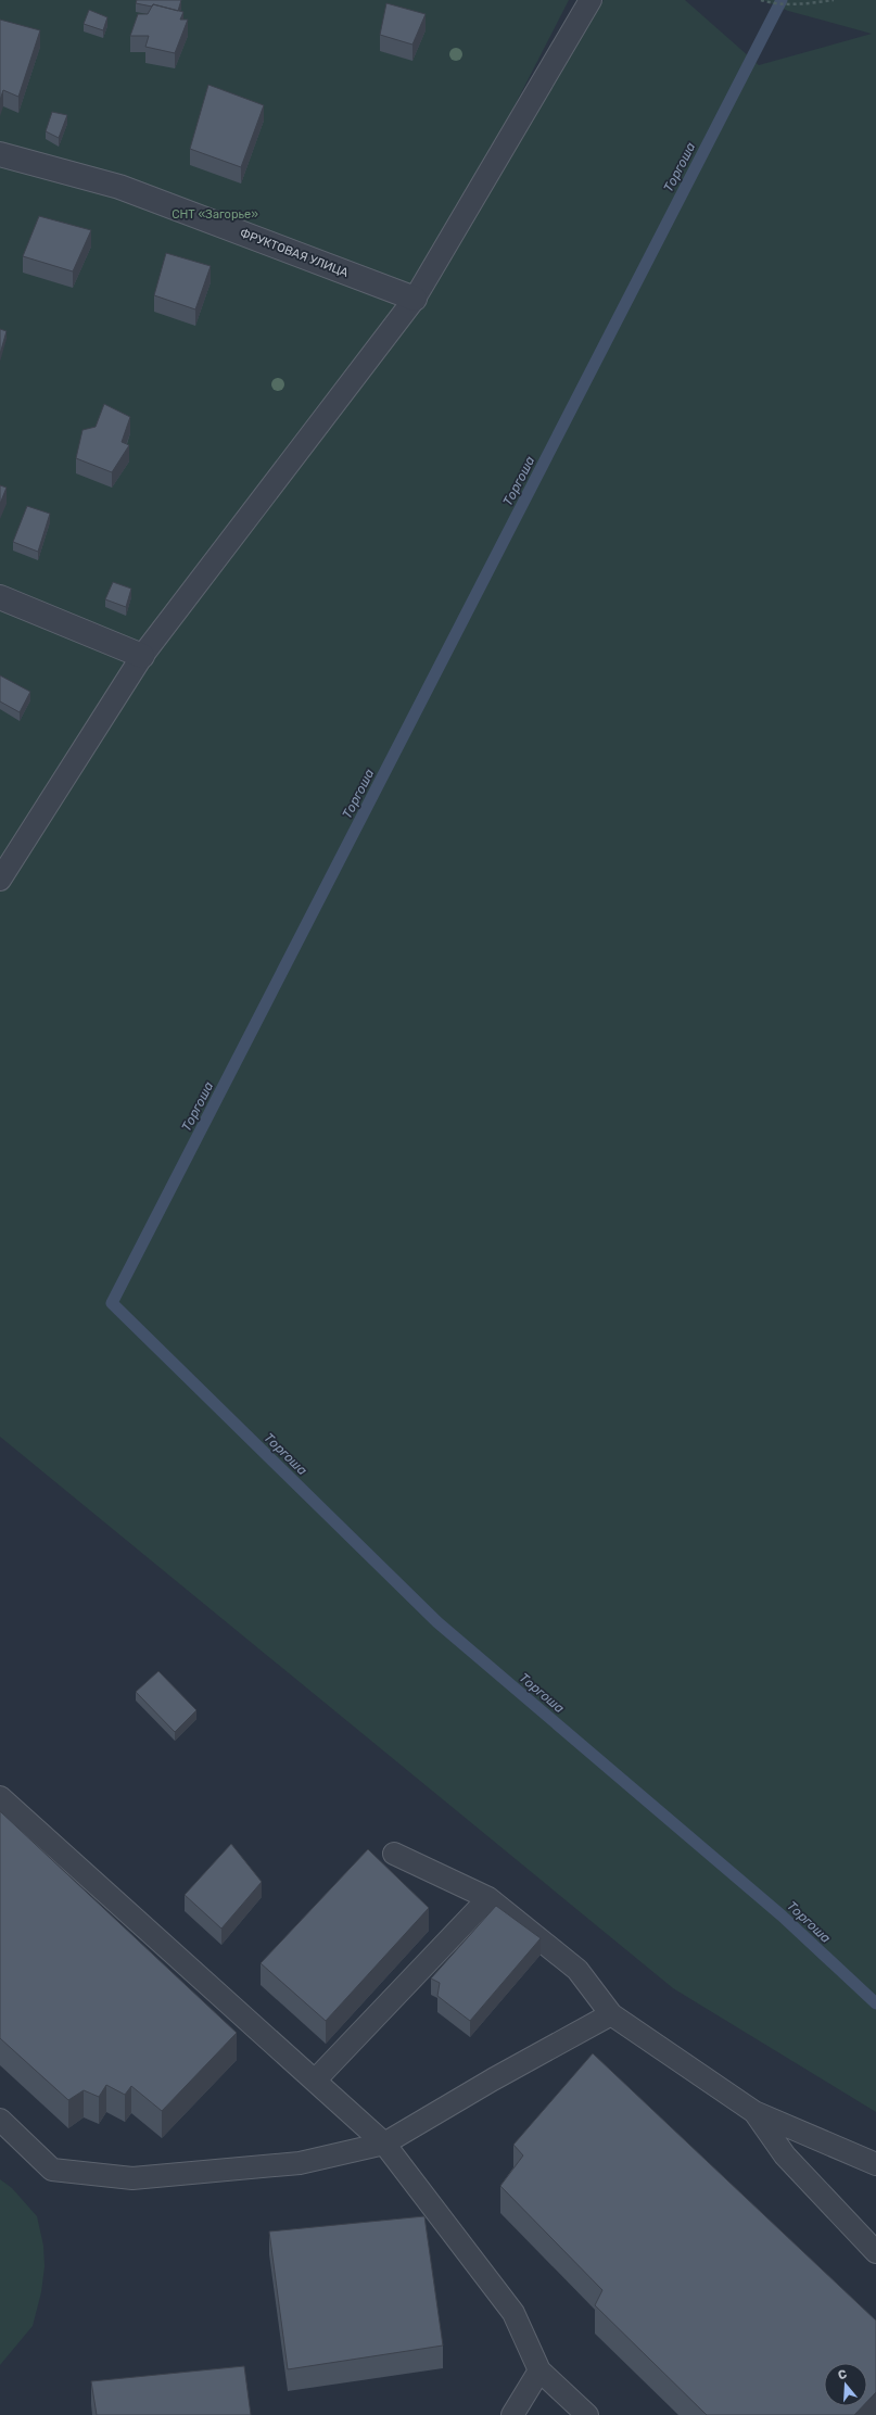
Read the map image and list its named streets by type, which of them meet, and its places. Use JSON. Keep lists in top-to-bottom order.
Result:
{
  "streets": {
    "street": ["ФРУКТОВАЯ УЛИЦА"]
  },
  "water": ["Торгоша"],
  "parks": ["СНТ «Загорье»"],
  "north": "top"
}
